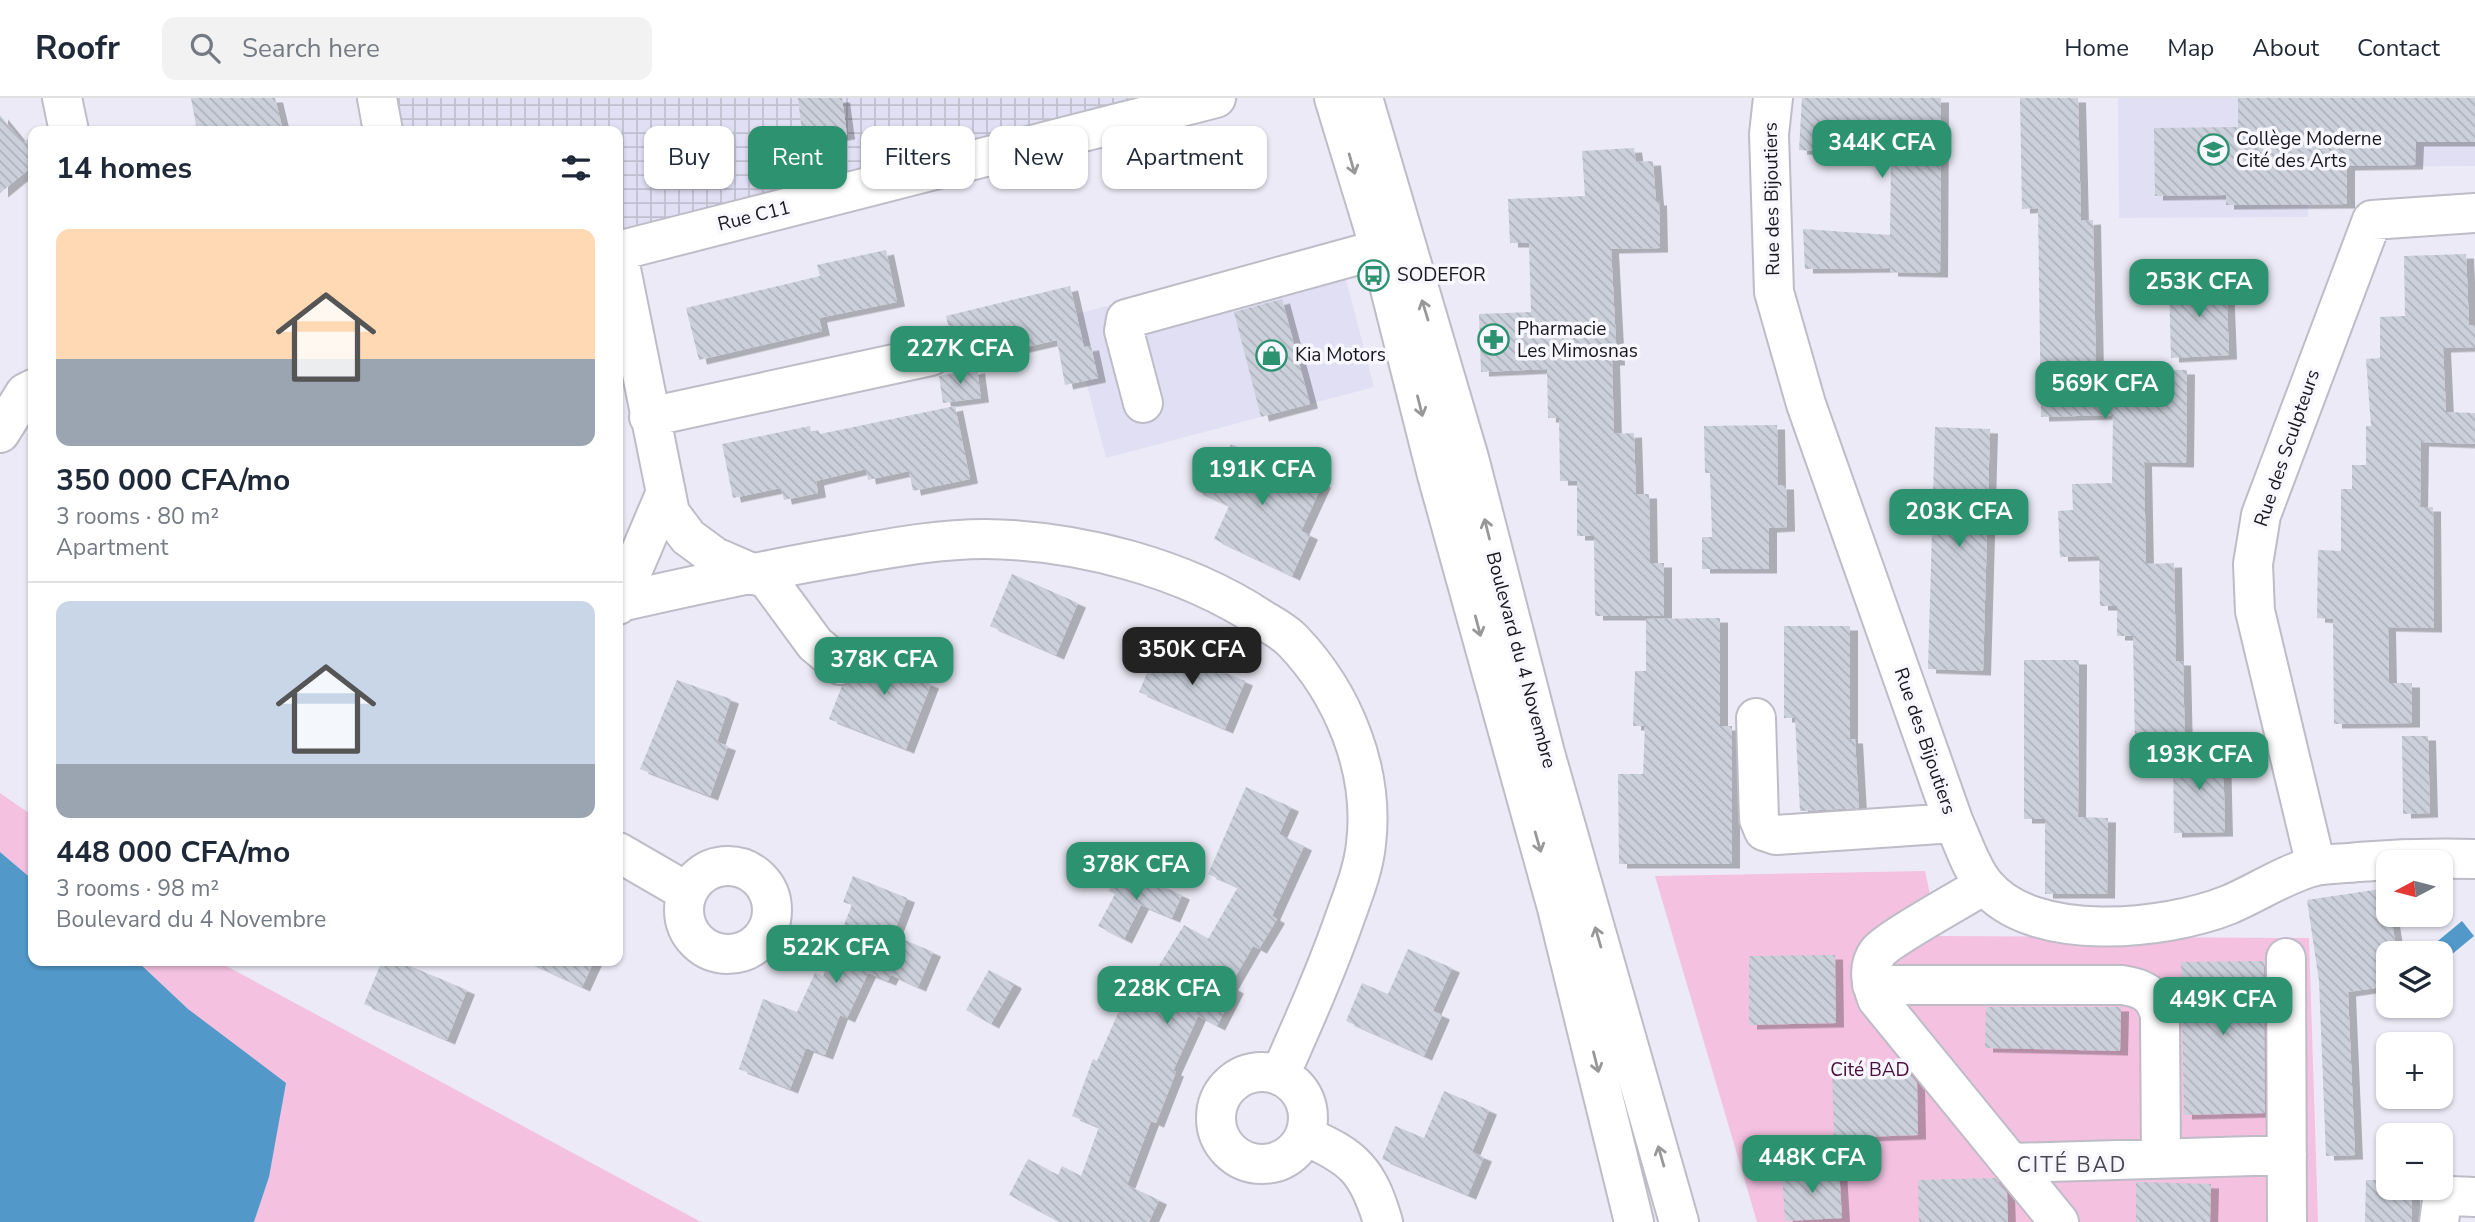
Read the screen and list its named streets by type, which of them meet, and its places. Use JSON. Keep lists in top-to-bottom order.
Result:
{
  "streets": {
    "street": [
      "Rue des Bijoutiers",
      "Rue C11",
      "Rue des Sculpteurs",
      "Boulevard du 4 Novembre"
    ]
  },
  "crossings": [
    ["Rue des Bijoutiers", "Rue des Sculpteurs"]
  ],
  "districts": ["CITÉ BAD"],
  "parks": ["Cité BAD"],
  "places": {
    "school or university": ["Collège Moderne Cité des Arts"],
    "bus stop": ["SODEFOR"],
    "pharmacy": ["Pharmacie Les Mimosnas"],
    "shop": ["Kia Motors"]
  },
  "north": "left",
  "page": {
    "header": "Roofr",
    "search": "Search here",
    "nav": [
      "Home",
      "Map",
      "About",
      "Contact"
    ],
    "price": [
      "344K CFA",
      "253K CFA",
      "227K CFA",
      "569K CFA",
      "191K CFA",
      "203K CFA",
      "350K CFA",
      "378K CFA",
      "193K CFA",
      "378K CFA",
      "522K CFA",
      "228K CFA",
      "449K CFA",
      "448K CFA"
    ],
    "chip": [
      "Buy",
      "Rent",
      "Filters",
      "New",
      "Apartment"
    ],
    "heading": "14 homes",
    "list": [
      {
        "name": "350 000 CFA/mo",
        "note": "3 rooms · 80 m² · Apartment"
      },
      {
        "name": "448 000 CFA/mo",
        "note": "3 rooms · 98 m² · Boulevard du 4 Novembre"
      }
    ],
    "map_buttons": ["+", "−"]
  }
}
